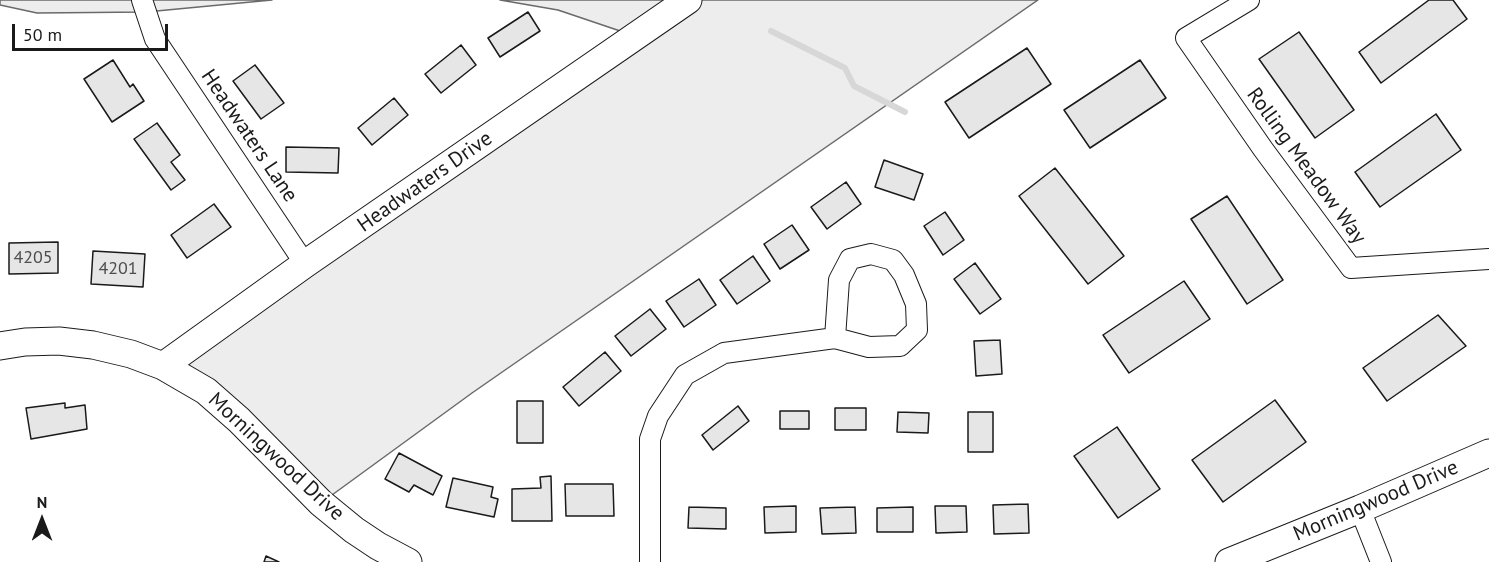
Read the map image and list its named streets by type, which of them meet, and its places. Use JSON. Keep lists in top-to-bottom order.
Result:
{
  "streets": {
    "street": [
      "Headwaters Lane",
      "Rolling Meadow Way",
      "Headwaters Drive",
      "Morningwood Drive"
    ]
  },
  "crossings": [
    ["Headwaters Lane", "Headwaters Drive"],
    ["Headwaters Drive", "Morningwood Drive"]
  ],
  "house_numbers": ["4205", "4201"],
  "scale_bar": "50 m",
  "north": "top"
}
